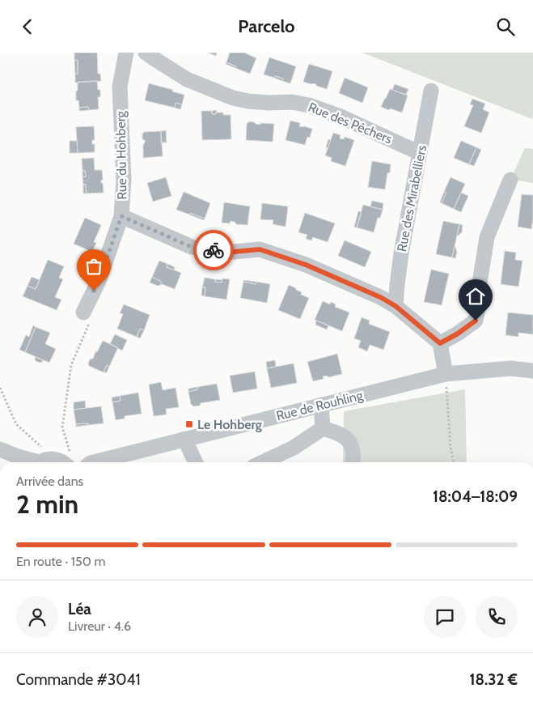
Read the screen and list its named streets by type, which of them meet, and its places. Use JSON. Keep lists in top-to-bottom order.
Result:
{
  "streets": {
    "street": [
      "Rue des Pêchers",
      "Rue du Hohberg",
      "Rue des Mirabelliers",
      "Rue de Rouhling"
    ]
  },
  "crossings": [
    ["Rue des Pêchers", "Rue des Mirabelliers"],
    ["Rue du Hohberg", "Rue des Mirabelliers"]
  ],
  "places": {
    "transit": ["Le Hohberg"]
  },
  "page": {
    "header": "Parcelo",
    "heading": ["2 min", "Arrivée dans", "18:04–18:09"],
    "panel": [
      "Léa",
      "Livreur · 4.6",
      "Commande #3041",
      "18.32 €"
    ],
    "bar": "En route · 150 m"
  }
}
